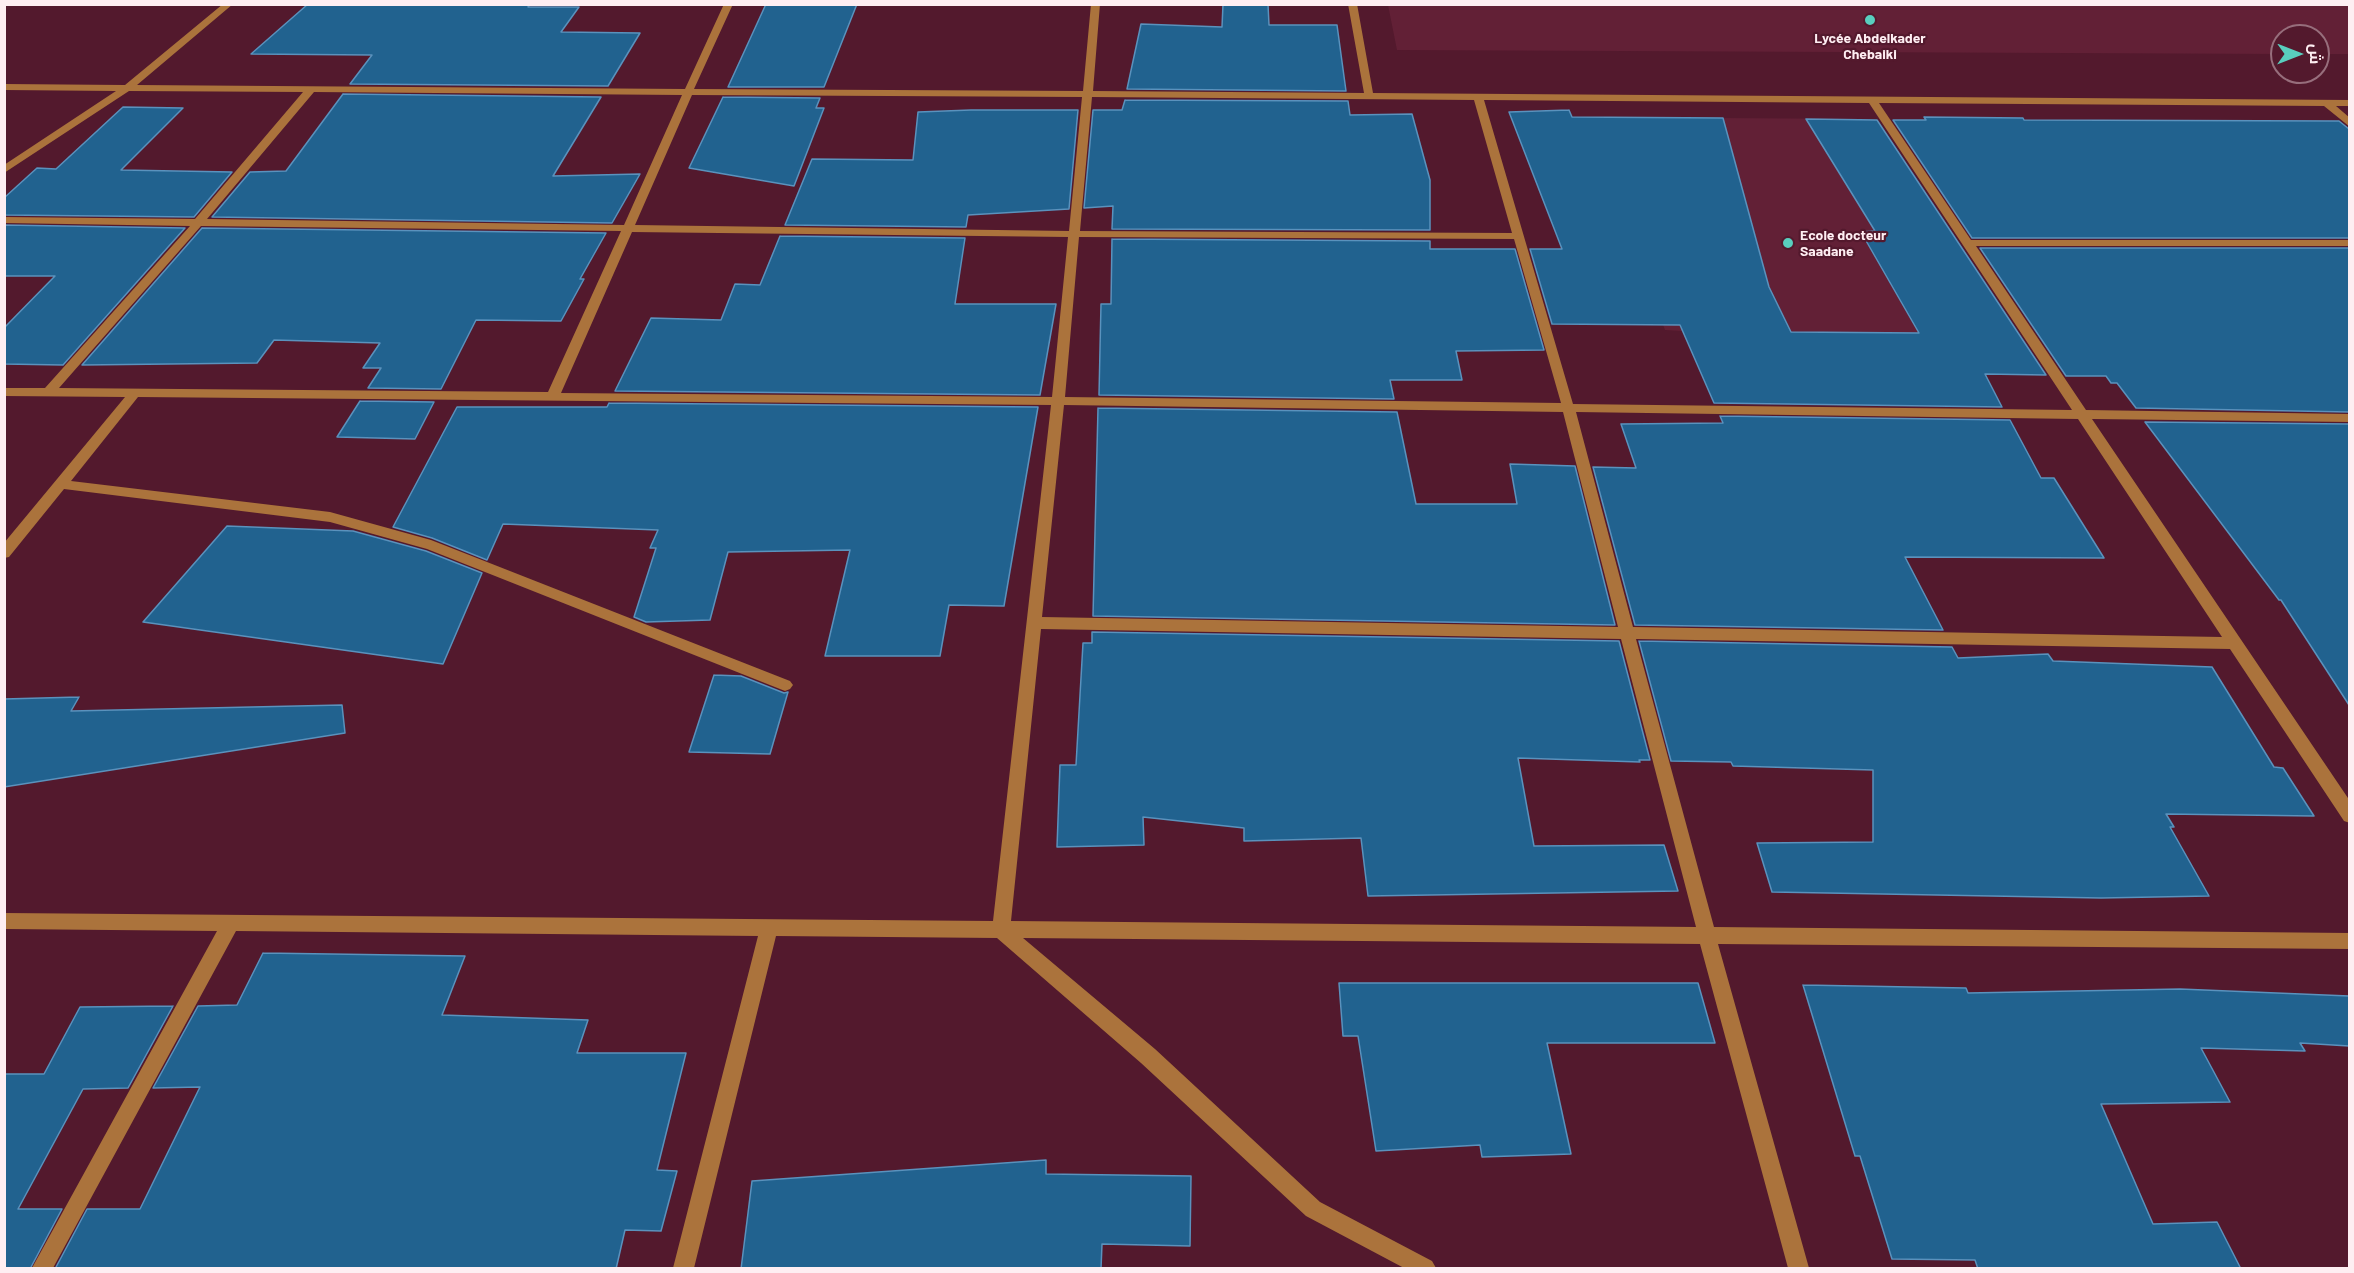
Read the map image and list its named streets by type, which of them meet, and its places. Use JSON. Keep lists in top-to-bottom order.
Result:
{
  "places": ["Lycée Abdelkader Chebaiki", "Ecole docteur Saadane"],
  "north": "right"
}
